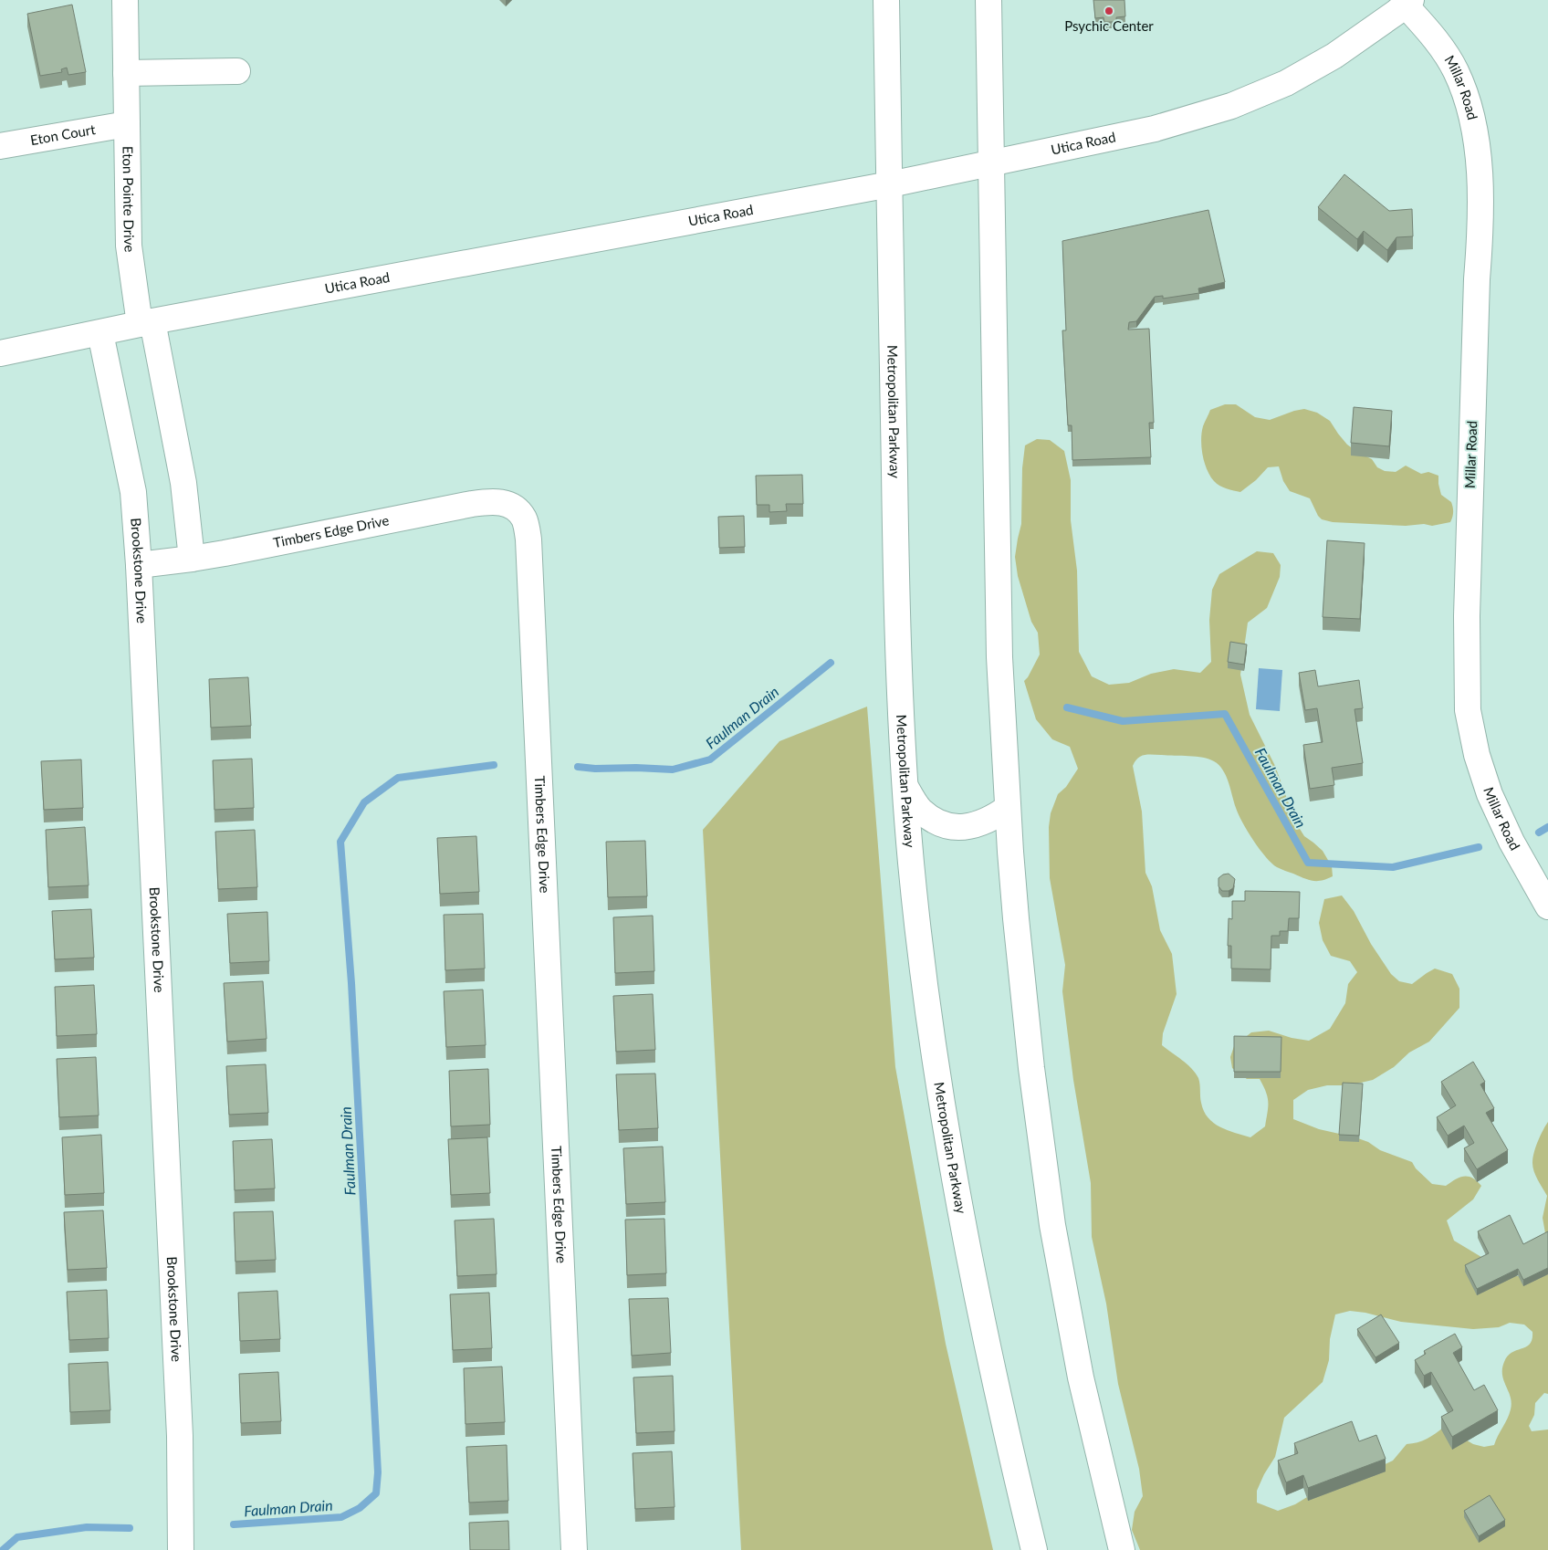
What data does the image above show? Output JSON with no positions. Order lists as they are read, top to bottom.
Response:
{
  "streets": {
    "street": [
      "Millar Road",
      "Eton Court",
      "Utica Road",
      "Eton Pointe Drive",
      "Metropolitan Parkway",
      "Timbers Edge Drive",
      "Brookstone Drive"
    ]
  },
  "crossings": [
    ["Millar Road", "Utica Road"],
    ["Eton Court", "Eton Pointe Drive"],
    ["Utica Road", "Eton Pointe Drive"],
    ["Utica Road", "Metropolitan Parkway"],
    ["Utica Road", "Brookstone Drive"],
    ["Timbers Edge Drive", "Brookstone Drive"]
  ],
  "water": ["Faulman Drain"],
  "places": ["Psychic Center"]
}
